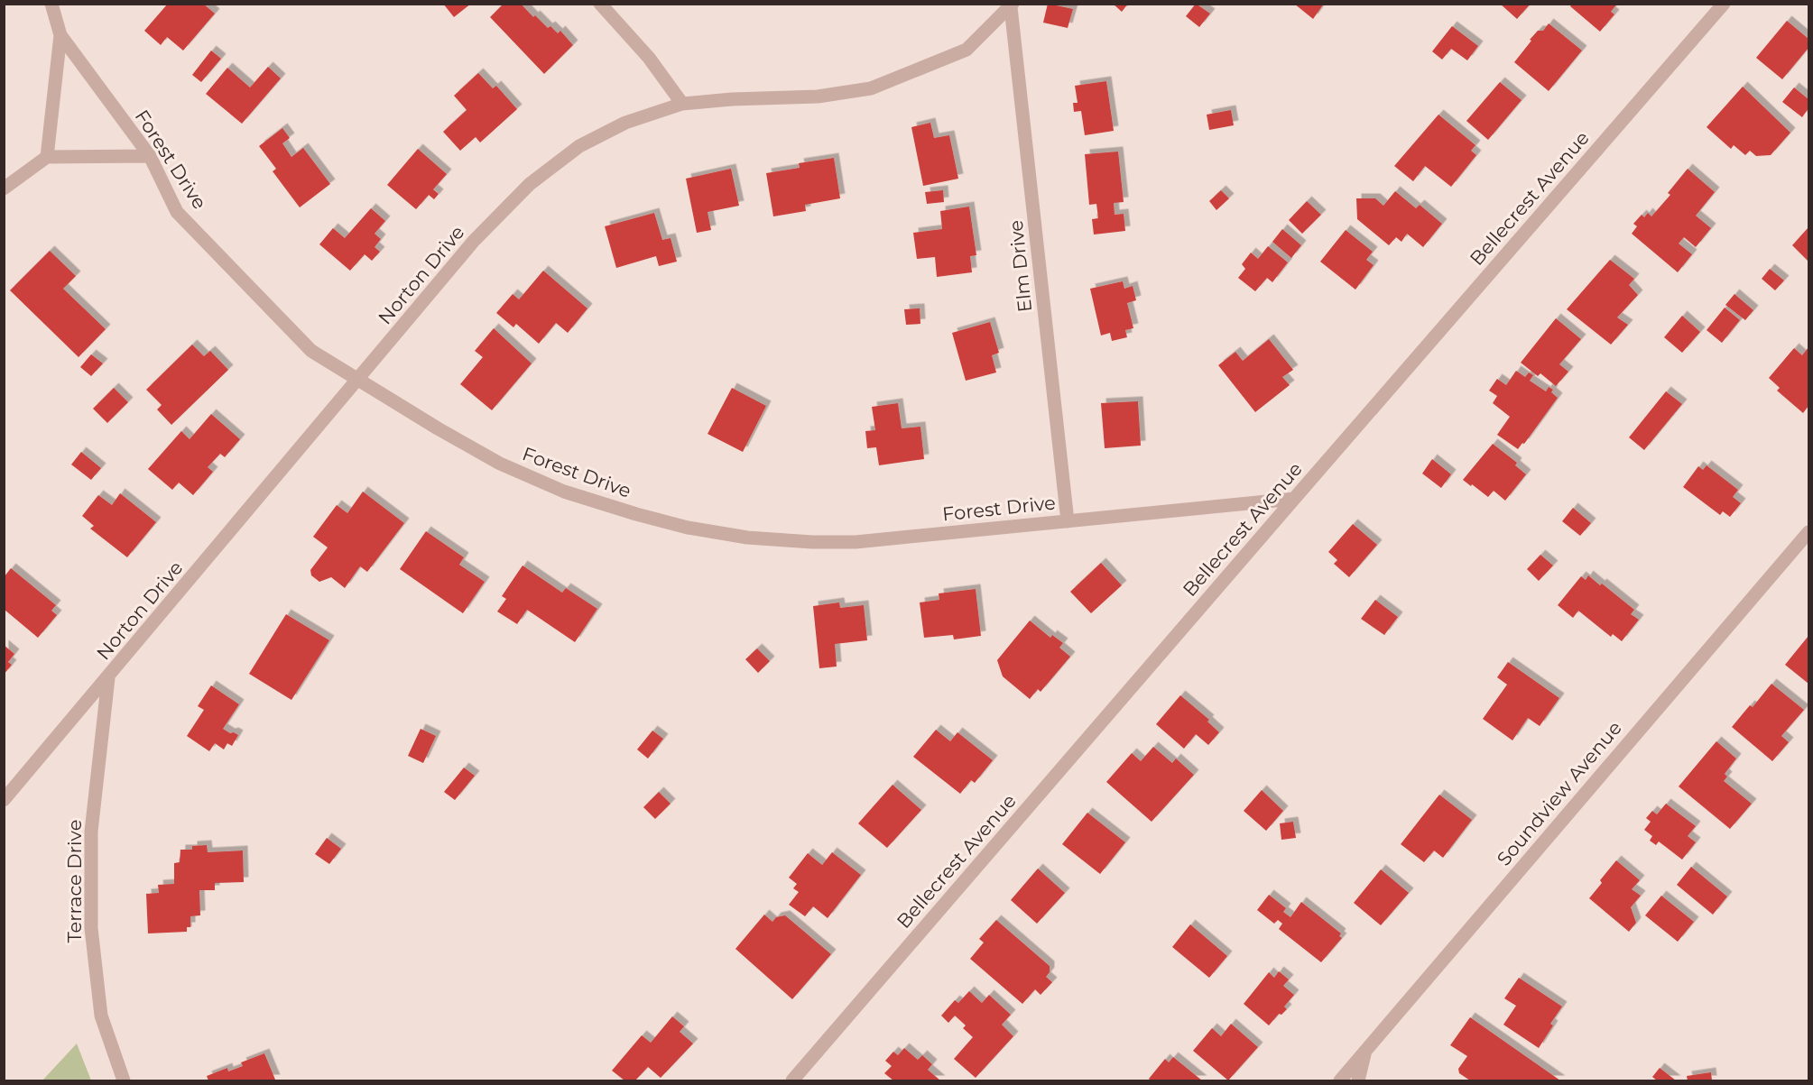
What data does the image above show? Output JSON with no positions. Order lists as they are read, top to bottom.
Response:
{
  "streets": {
    "street": [
      "Forest Drive",
      "Bellecrest Avenue",
      "Elm Drive",
      "Norton Drive",
      "Soundview Avenue",
      "Terrace Drive"
    ]
  },
  "crossings": [
    ["Forest Drive", "Bellecrest Avenue"],
    ["Forest Drive", "Elm Drive"],
    ["Forest Drive", "Norton Drive"],
    ["Elm Drive", "Norton Drive"],
    ["Norton Drive", "Terrace Drive"]
  ]
}
